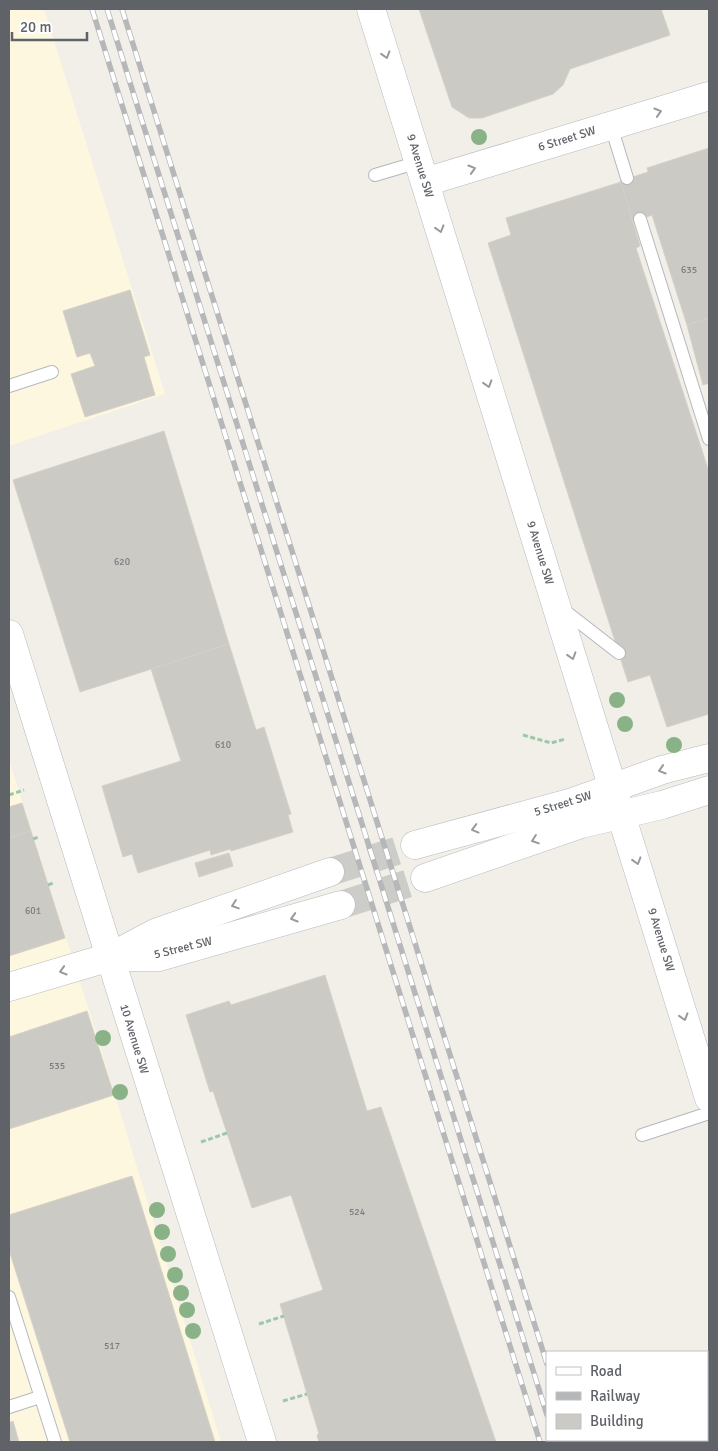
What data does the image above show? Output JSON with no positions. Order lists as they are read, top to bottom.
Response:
{
  "streets": {
    "main road": [
      "6 Street SW",
      "9 Avenue SW",
      "5 Street SW",
      "10 Avenue SW"
    ]
  },
  "crossings": [
    ["6 Street SW", "9 Avenue SW"],
    ["9 Avenue SW", "5 Street SW"],
    ["5 Street SW", "10 Avenue SW"]
  ],
  "one_way": ["6 Street SW", "9 Avenue SW", "5 Street SW"],
  "house_numbers": [
    "635",
    "620",
    "610",
    "601",
    "535",
    "524",
    "517"
  ],
  "legend": ["Road", "Railway", "Building"],
  "scale_bar": "20 m"
}
